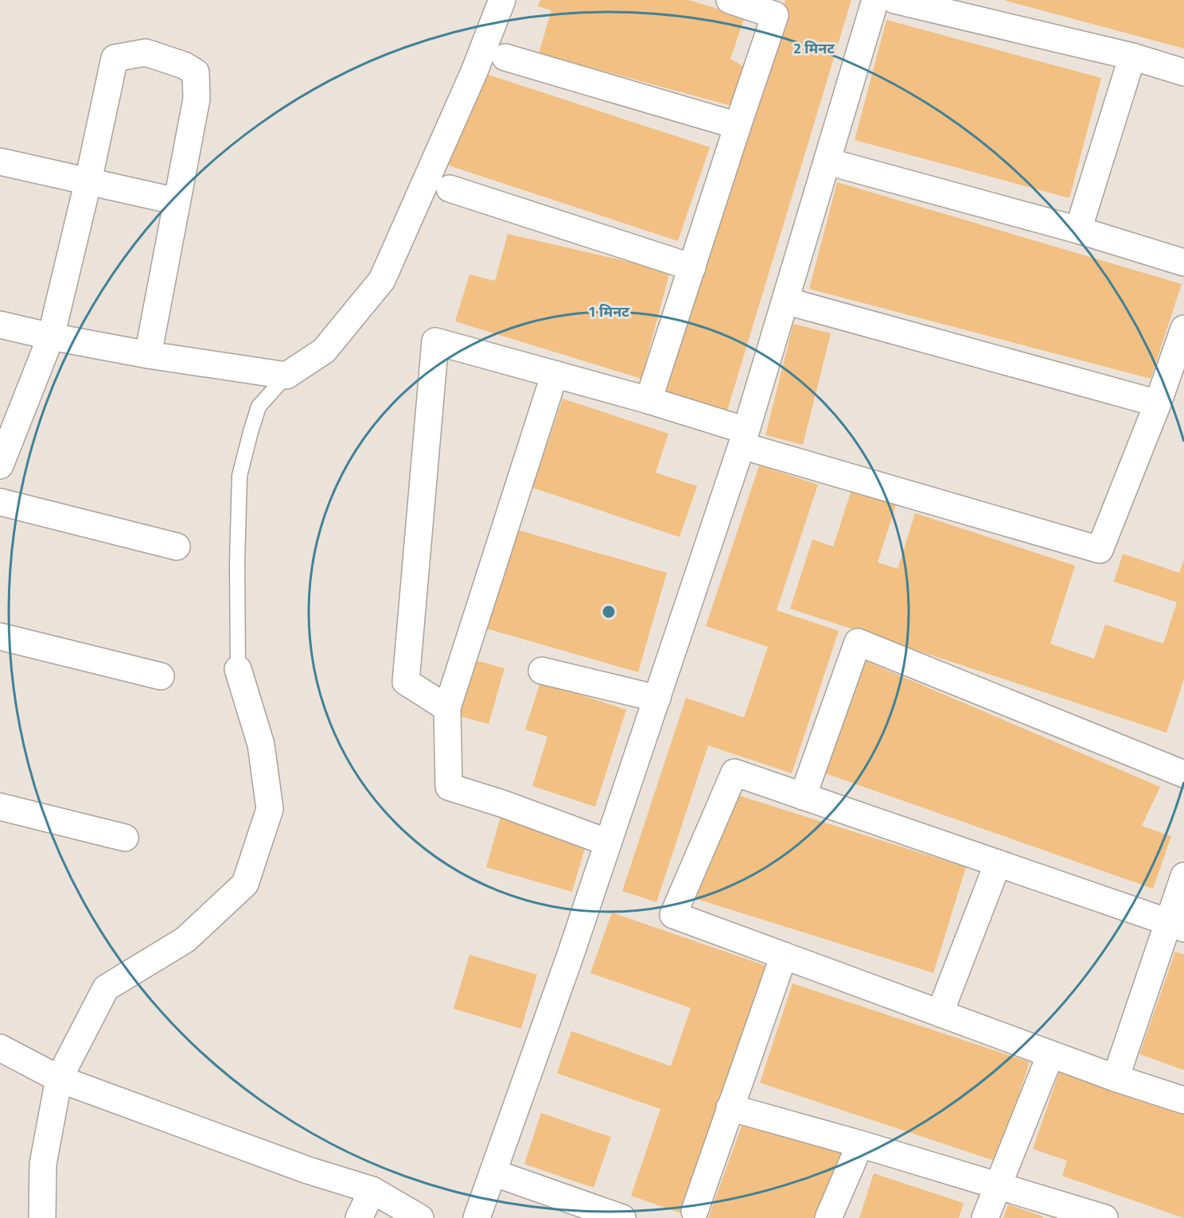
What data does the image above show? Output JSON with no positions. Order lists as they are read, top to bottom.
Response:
{
  "rings": ["2 मिनट", "1 मिनट"]
}
